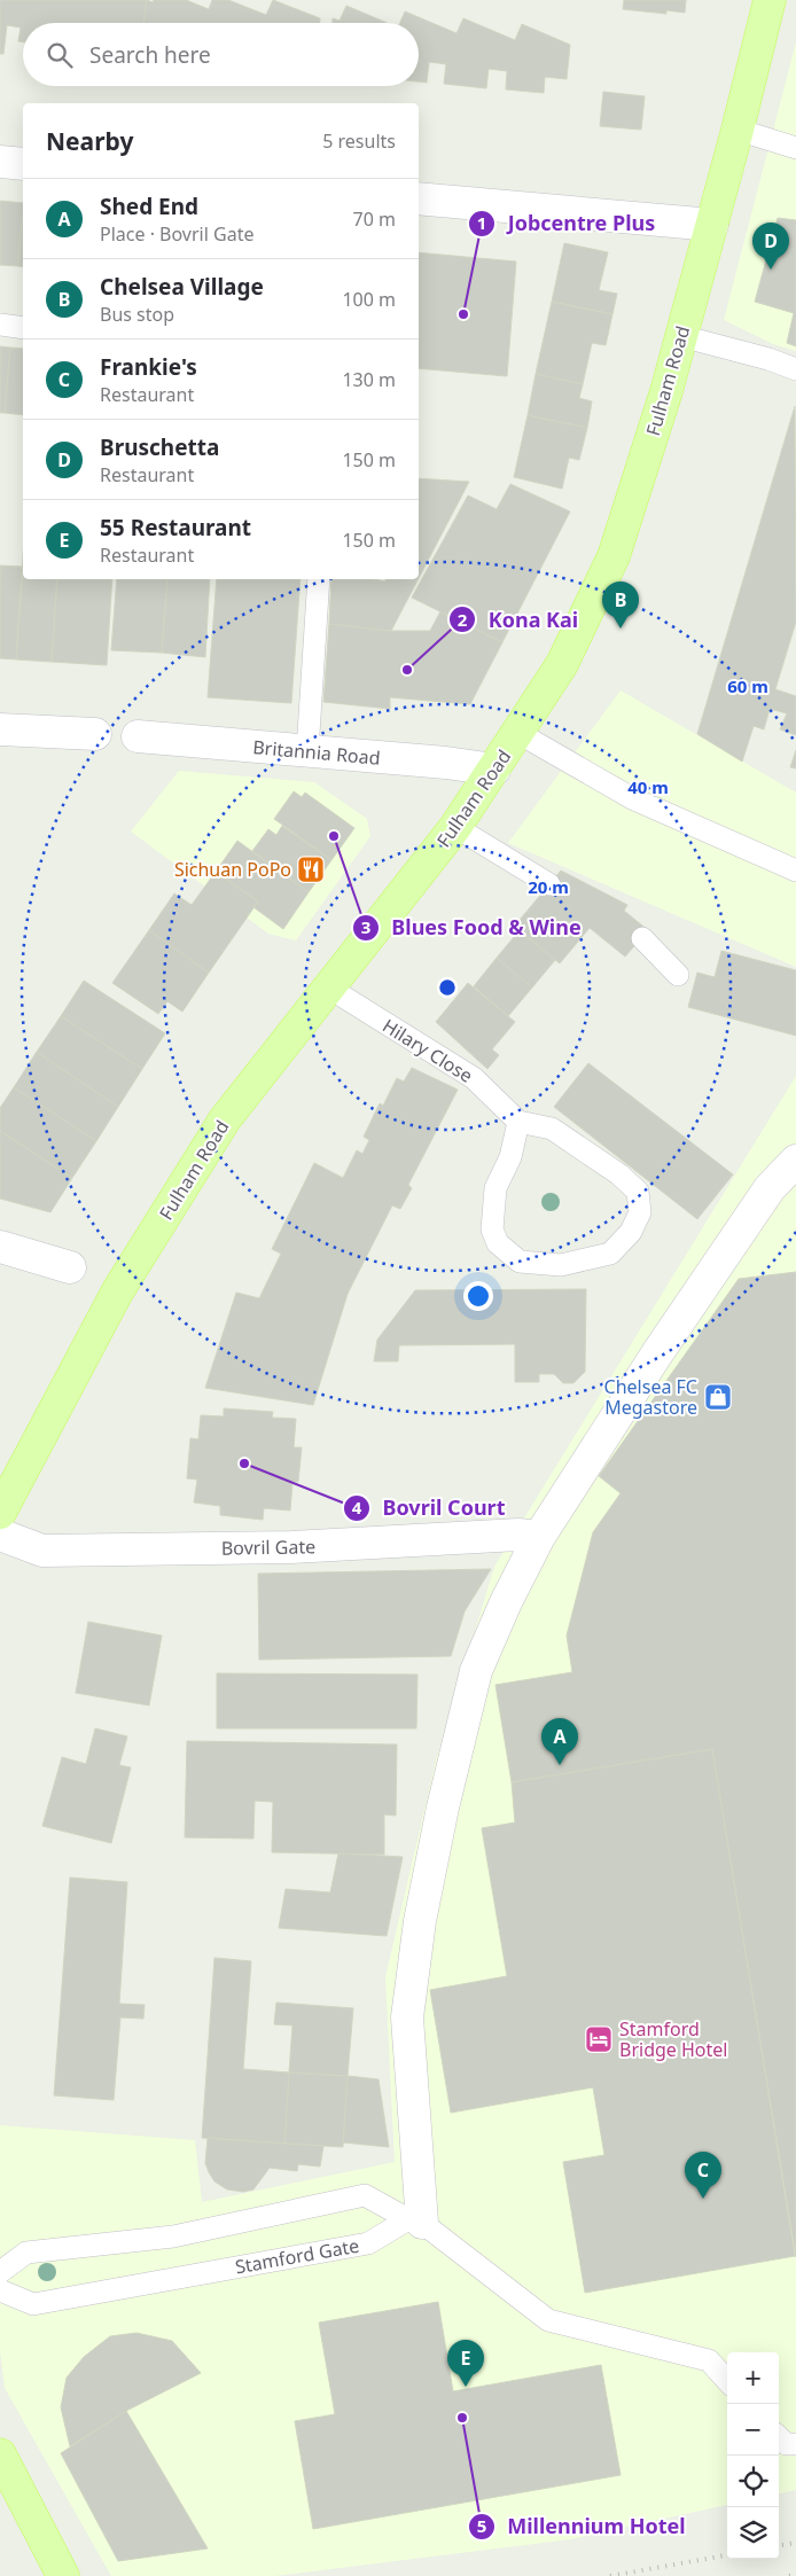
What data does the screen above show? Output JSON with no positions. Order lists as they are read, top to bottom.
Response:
{
  "streets": {
    "main road": ["Fulham Road"],
    "street": ["Britannia Road", "Bovril Gate"],
    "lane": ["Hilary Close", "Stamford Gate"]
  },
  "crossings": [
    ["Fulham Road", "Britannia Road"],
    ["Fulham Road", "Hilary Close"]
  ],
  "places": {
    "other": [
      "Jobcentre Plus",
      "Kona Kai",
      "Blues Food & Wine",
      "Bovril Court",
      "Millennium Hotel"
    ],
    "restaurant": ["Sichuan PoPo"],
    "shop": ["Chelsea FC Megastore"],
    "hotel": ["Stamford Bridge Hotel"]
  },
  "page": {
    "search": "Search here",
    "heading": ["Nearby", "5 results"],
    "list": [
      {
        "mark": "A",
        "name": "Shed End",
        "note": "Place · Bovril Gate",
        "value": "70 m"
      },
      {
        "mark": "B",
        "name": "Chelsea Village",
        "note": "Bus stop",
        "value": "100 m"
      },
      {
        "mark": "C",
        "name": "Frankie's",
        "note": "Restaurant",
        "value": "130 m"
      },
      {
        "mark": "D",
        "name": "Bruschetta",
        "note": "Restaurant",
        "value": "150 m"
      },
      {
        "mark": "E",
        "name": "55 Restaurant",
        "note": "Restaurant",
        "value": "150 m"
      }
    ],
    "pins": [
      "D",
      "B",
      "A",
      "C",
      "E"
    ],
    "map_buttons": ["+", "−"]
  },
  "rings": ["60 m", "40 m", "20 m"]
}
